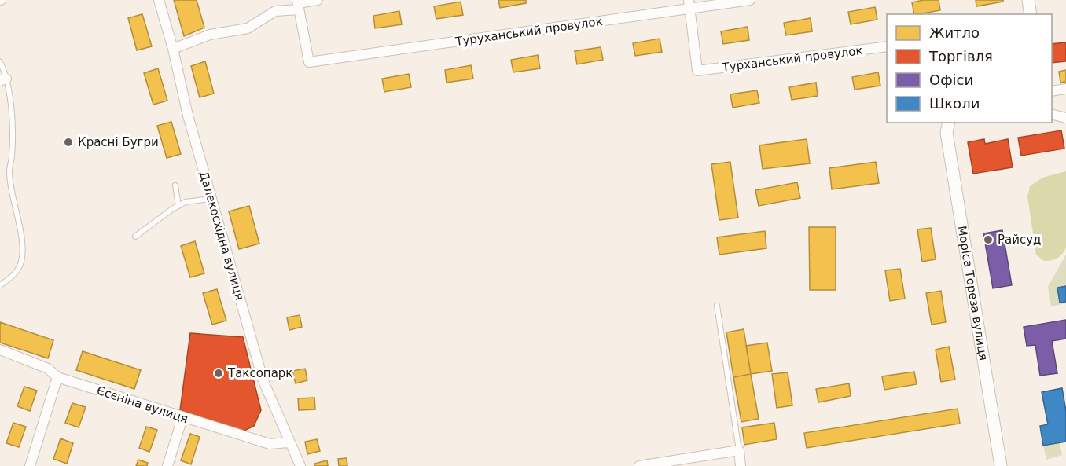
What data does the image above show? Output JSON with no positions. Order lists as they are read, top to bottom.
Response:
{
  "streets": {
    "street": [
      "Туруханський провулок",
      "Турханський провулок",
      "Далекосхідна вулиця",
      "Моріса Тореза вулиця",
      "Єсєніна вулиця"
    ]
  },
  "crossings": [
    ["Туруханський провулок", "Турханський провулок"],
    ["Далекосхідна вулиця", "Єсєніна вулиця"]
  ],
  "places": ["Красні Бугри", "Райсуд", "Таксопарк"],
  "legend": [
    "Житло",
    "Торгівля",
    "Офіси",
    "Школи"
  ]
}
